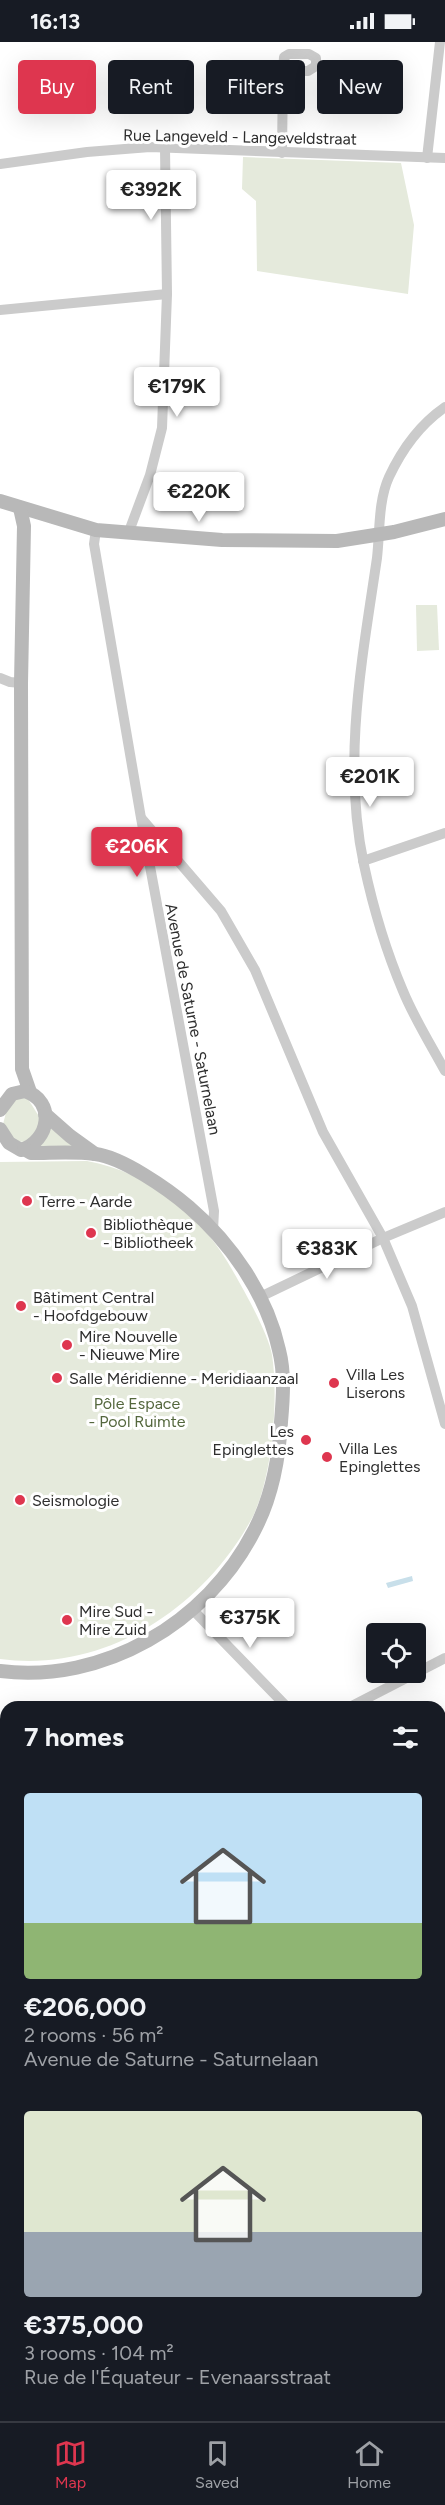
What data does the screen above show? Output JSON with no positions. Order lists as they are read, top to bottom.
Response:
{
  "streets": {
    "street": ["Rue Langeveld - Langeveldstraat", "Avenue de Saturne - Saturnelaan"]
  },
  "parks": ["Pôle Espace - Pool Ruimte"],
  "places": [
    "Terre - Aarde",
    "Bibliothèque - Bibliotheek",
    "Bâtiment Central - Hoofdgebouw",
    "Mire Nouvelle - Nieuwe Mire",
    "Salle Méridienne - Meridiaanzaal",
    "Villa Les Liserons",
    "Les Epinglettes",
    "Villa Les Epinglettes",
    "Seismologie",
    "Mire Sud - Mire Zuid"
  ],
  "page": {
    "status": "16:13",
    "chip": [
      "Buy",
      "Rent",
      "Filters",
      "New"
    ],
    "price": [
      "€392K",
      "€179K",
      "€220K",
      "€201K",
      "€206K",
      "€383K",
      "€375K"
    ],
    "heading": "7 homes",
    "list": [
      {
        "name": "€206,000",
        "note": "2 rooms · 56 m² · Avenue de Saturne - Saturnelaan"
      },
      {
        "name": "€375,000",
        "note": "3 rooms · 104 m² · Rue de l'Équateur - Evenaarsstraat"
      }
    ],
    "tabs": ["Map", "Saved", "Home"]
  }
}
